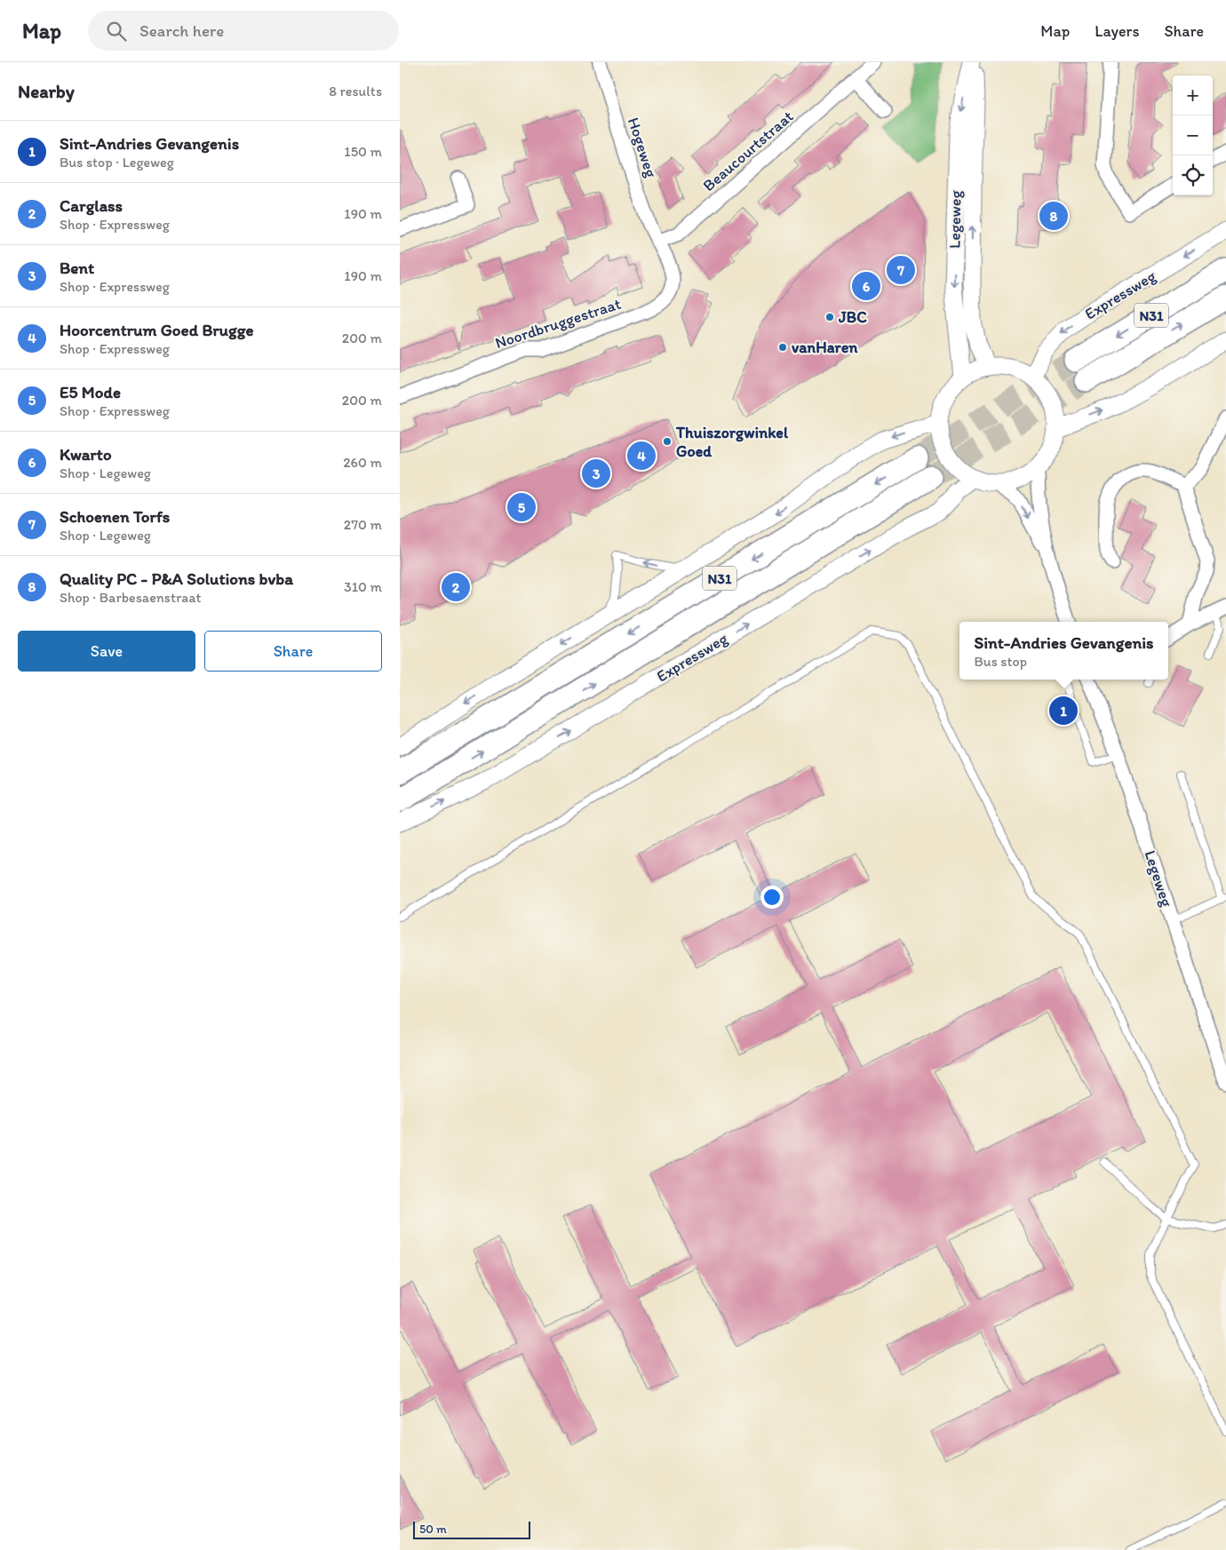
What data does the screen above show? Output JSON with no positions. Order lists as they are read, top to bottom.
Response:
{
  "streets": {
    "highway": ["Expressweg", "N31"],
    "street": [
      "Hogeweg",
      "Beaucourtstraat",
      "Legeweg",
      "Noordbruggestraat"
    ]
  },
  "crossings": [
    ["Hogeweg", "Beaucourtstraat"],
    ["Hogeweg", "Noordbruggestraat"],
    ["Beaucourtstraat", "Noordbruggestraat"],
    ["Legeweg", "Expressweg"],
    ["Legeweg", "N31"],
    ["Expressweg", "N31"]
  ],
  "places": ["JBC", "vanHaren", "Thuiszorgwinkel Goed"],
  "scale_bar": "50 m",
  "page": {
    "header": "Map",
    "search": "Search here",
    "nav": ["Map", "Layers", "Share"],
    "heading": ["Nearby", "8 results"],
    "map_buttons": ["+", "−"],
    "list": [
      {
        "mark": "1",
        "name": "Sint-Andries Gevangenis",
        "note": "Bus stop · Legeweg",
        "value": "150 m"
      },
      {
        "mark": "2",
        "name": "Carglass",
        "note": "Shop · Expressweg",
        "value": "190 m"
      },
      {
        "mark": "3",
        "name": "Bent",
        "note": "Shop · Expressweg",
        "value": "190 m"
      },
      {
        "mark": "4",
        "name": "Hoorcentrum Goed Brugge",
        "note": "Shop · Expressweg",
        "value": "200 m"
      },
      {
        "mark": "5",
        "name": "E5 Mode",
        "note": "Shop · Expressweg",
        "value": "200 m"
      },
      {
        "mark": "6",
        "name": "Kwarto",
        "note": "Shop · Legeweg",
        "value": "260 m"
      },
      {
        "mark": "7",
        "name": "Schoenen Torfs",
        "note": "Shop · Legeweg",
        "value": "270 m"
      },
      {
        "mark": "8",
        "name": "Quality PC - P&A Solutions bvba",
        "note": "Shop · Barbesaenstraat",
        "value": "310 m"
      }
    ],
    "pins": [
      "8",
      "7",
      "6",
      "4",
      "3",
      "5",
      "2",
      "1"
    ],
    "buttons": ["Save", "Share"],
    "popup": ["Sint-Andries Gevangenis", "Bus stop"],
    "scale": "50 m"
  }
}
